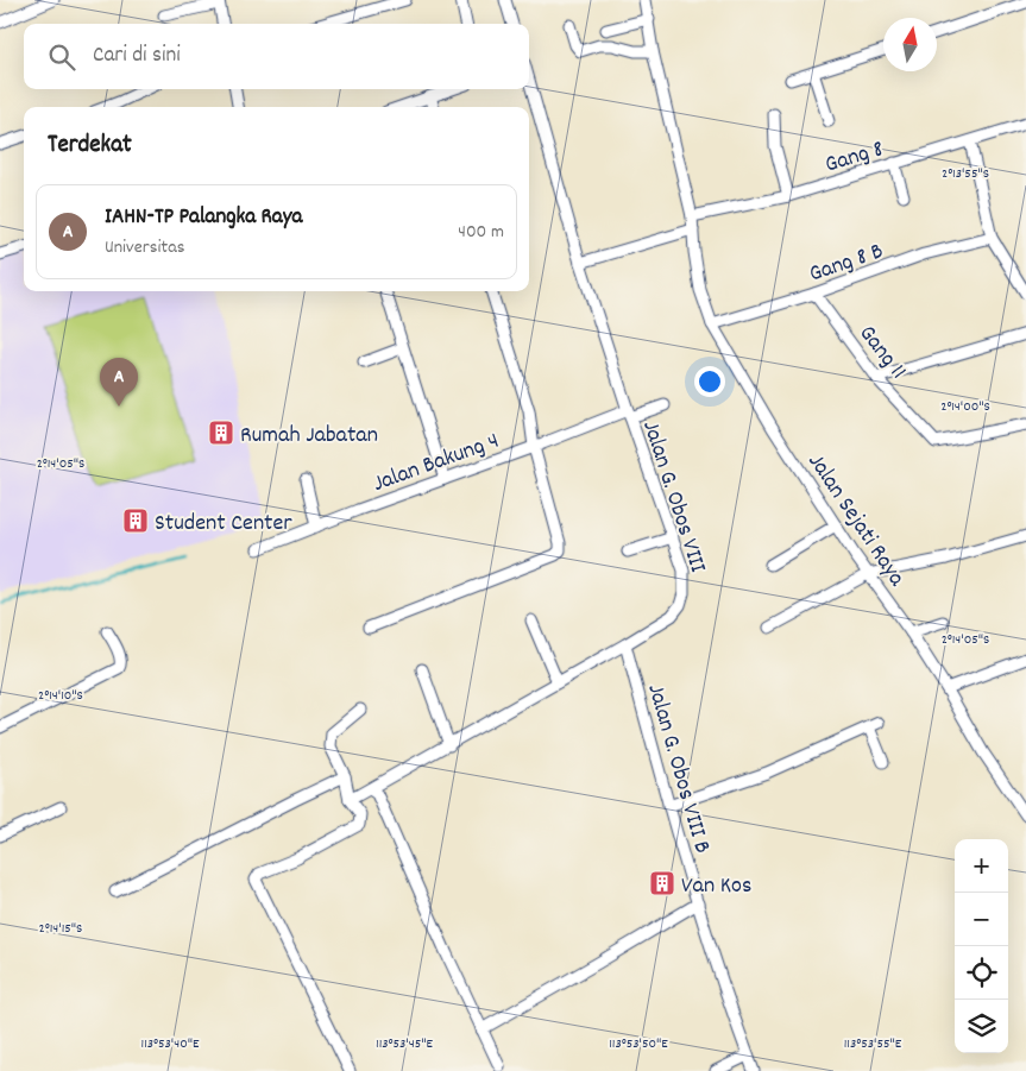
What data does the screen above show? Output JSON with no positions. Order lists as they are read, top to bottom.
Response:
{
  "streets": {
    "street": [
      "Gang 8",
      "Gang 8 B",
      "Gang 11",
      "Jalan Bakung 4",
      "Jalan G. Obos VIII",
      "Jalan Sejati Raya",
      "Jalan G. Obos VIII B"
    ]
  },
  "crossings": [
    ["Gang 8", "Jalan Sejati Raya"],
    ["Gang 8 B", "Gang 11"],
    ["Gang 8 B", "Jalan Sejati Raya"],
    ["Jalan Bakung 4", "Jalan G. Obos VIII"],
    ["Jalan G. Obos VIII", "Jalan G. Obos VIII B"]
  ],
  "places": {
    "building": ["Rumah Jabatan", "Student Center", "Van Kos"]
  },
  "north": "top",
  "page": {
    "search": "Cari di sini",
    "heading": "Terdekat",
    "list": [
      {
        "mark": "A",
        "name": "IAHN-TP Palangka Raya",
        "note": "Universitas",
        "value": "400 m"
      }
    ],
    "pins": "A",
    "map_buttons": ["+", "−"]
  },
  "coordinates": [
    "2°13'55\"S",
    "2°14'00\"S",
    "2°14'05\"S",
    "2°14'10\"S",
    "2°14'15\"S",
    "113°53'40\"E",
    "113°53'45\"E",
    "113°53'50\"E",
    "113°53'55\"E"
  ]
}
